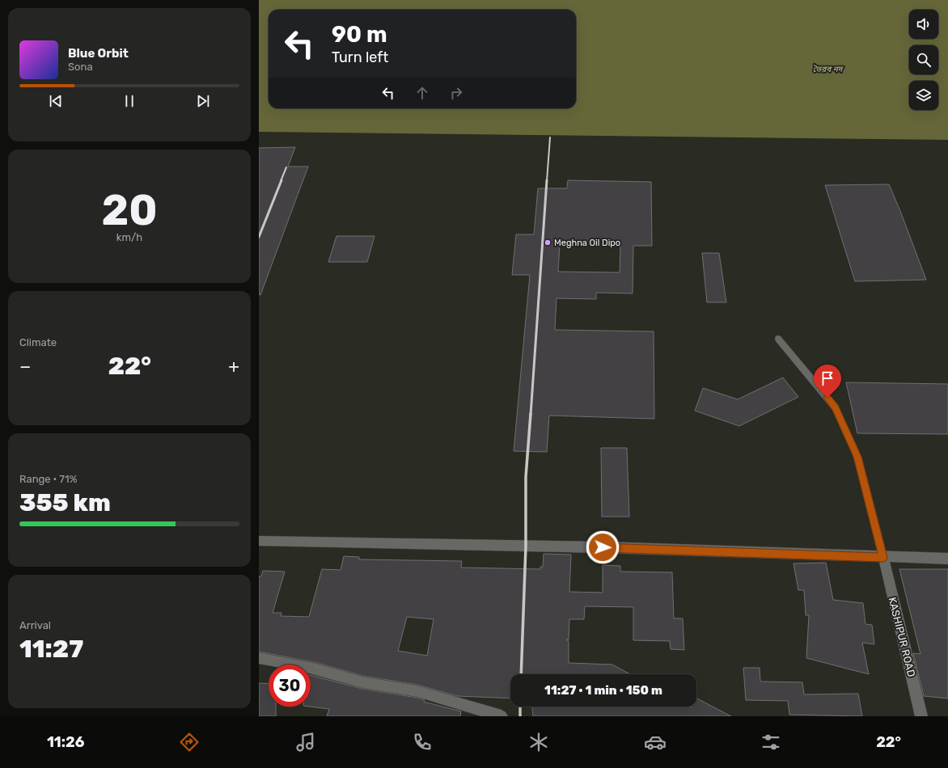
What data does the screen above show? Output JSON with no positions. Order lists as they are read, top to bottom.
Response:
{
  "streets": {
    "street": ["KASHIPUR ROAD"]
  },
  "water": ["ভৈরব নদ"],
  "places": ["Meghna Oil Dipo"],
  "page": {
    "turn": ["90 m", "Turn left"],
    "song": ["Blue Orbit", "Sona"],
    "tile": [
      ["20", "km/h"],
      "Climate",
      ["Range · 71%", "355 km"],
      ["Arrival", "11:27"]
    ],
    "heat": ["−", "22°", "+"],
    "limit": "30",
    "trip": "11:27 · 1 min · 150 m",
    "tabs": ["11:26", "22°"]
  }
}
